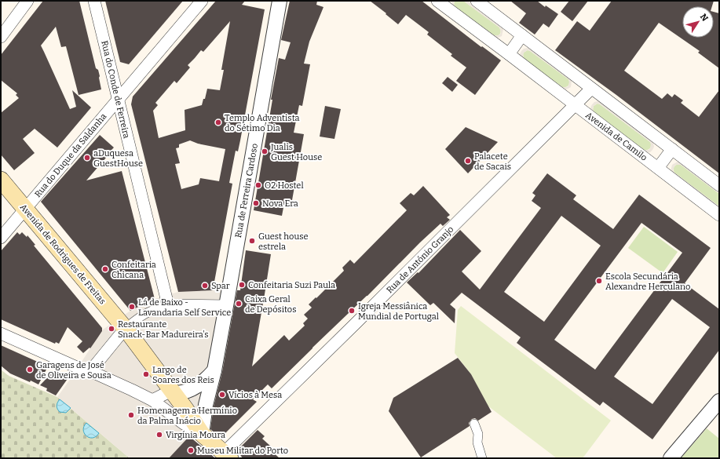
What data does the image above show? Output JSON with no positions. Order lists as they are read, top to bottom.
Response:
{
  "streets": {
    "main road": ["Avenida de Rodrigues de Freitas"],
    "street": [
      "Rua do Conde de Ferreira",
      "Avenida de Camilo",
      "Rua do Duque da Saldanha",
      "Rua de Ferreira Cardoso",
      "Rua de António Granjo"
    ]
  },
  "crossings": [
    ["Rua do Conde de Ferreira", "Rua do Duque da Saldanha"],
    ["Avenida de Camilo", "Rua de António Granjo"],
    ["Rua do Duque da Saldanha", "Avenida de Rodrigues de Freitas"]
  ],
  "places": [
    "Templo Adventista do Sétimo Dia",
    "Jualis Guest House",
    "aDuquesa GuestHouse",
    "Palacete de Sacais",
    "O2 Hostel",
    "Nova Era",
    "Guest house estrela",
    "Confeitaria Chicana",
    "Escola Secundária Alexandre Herculano",
    "Confeitaria Suzi Paula",
    "Spar",
    "Caixa Geral de Depósitos",
    "Lá de Baixo - Lavandaria Self Service",
    "Igreja Messiânica Mundial de Portugal",
    "Restaurante Snack-Bar Madureira's",
    "Garagens de José de Oliveira e Sousa",
    "Largo de Soares dos Reis",
    "Vícios à Mesa",
    "Homenagem a Hermínio da Palma Inácio",
    "Virgínia Moura",
    "Museu Militar do Porto"
  ],
  "north": "top right"
}
